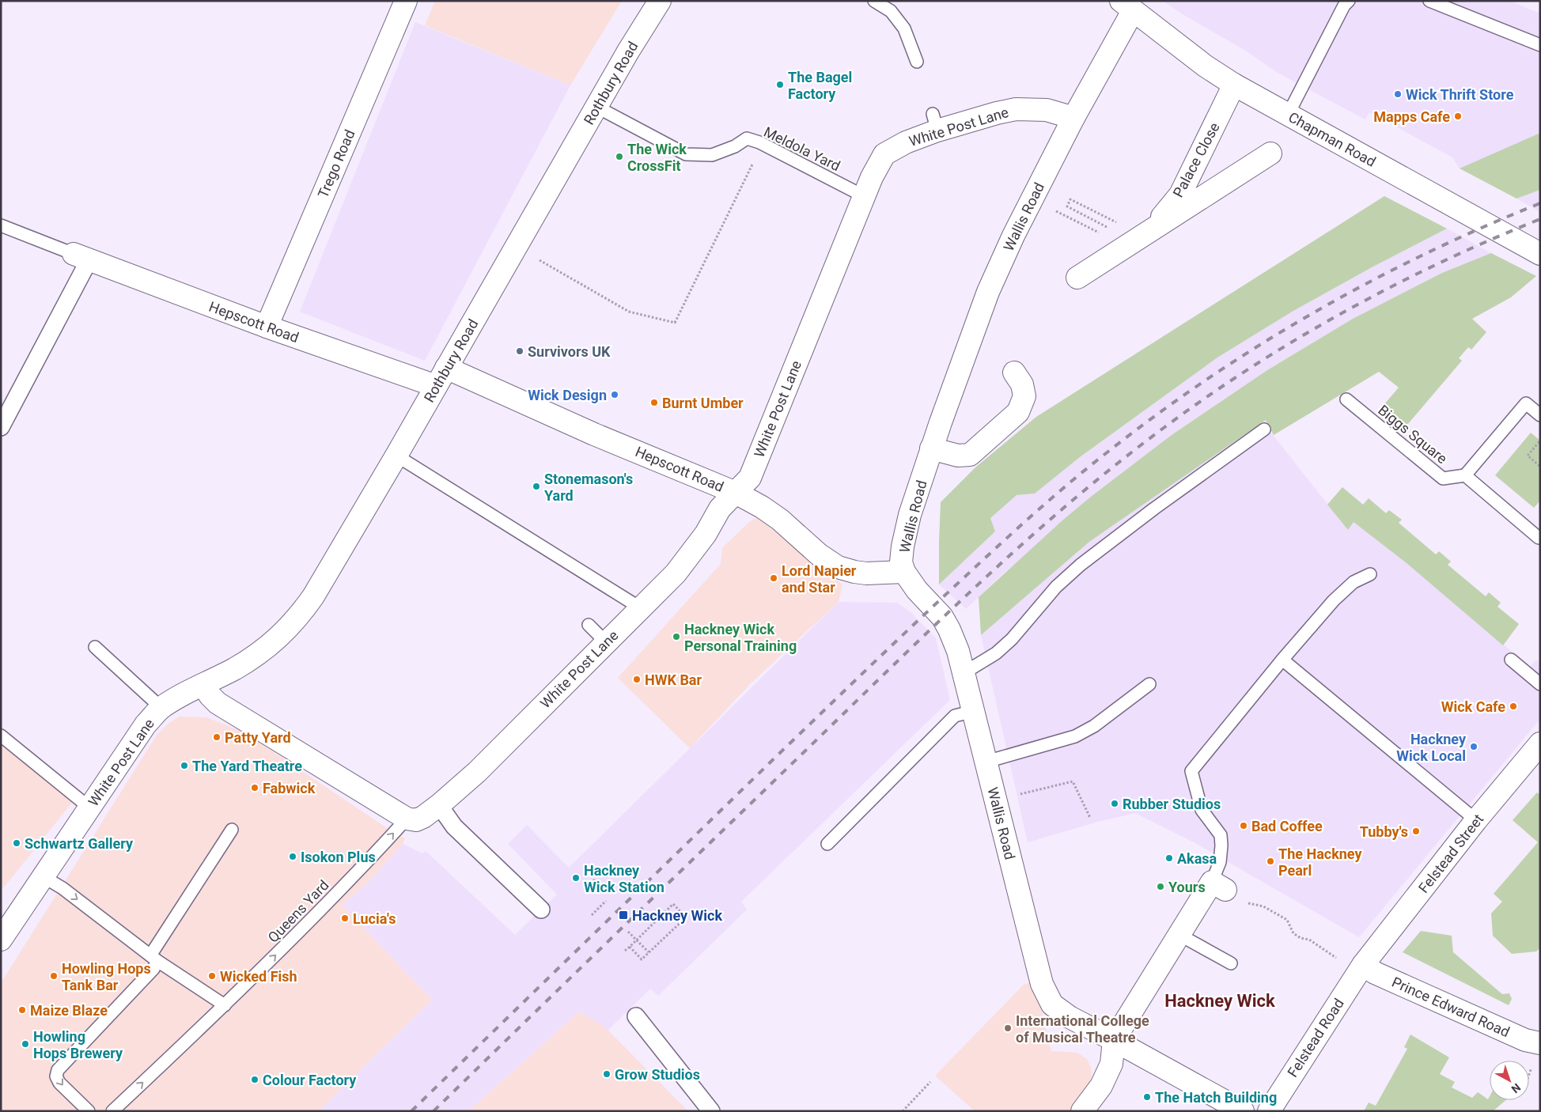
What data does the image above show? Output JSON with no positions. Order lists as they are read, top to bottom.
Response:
{
  "streets": {
    "street": [
      "Rothbury Road",
      "White Post Lane",
      "Chapman Road",
      "Palace Close",
      "Trego Road",
      "Wallis Road",
      "Hepscott Road",
      "Felstead Street",
      "Prince Edward Road",
      "Felstead Road"
    ],
    "lane": ["Meldola Yard", "Biggs Square", "Queens Yard"]
  },
  "crossings": [
    ["Rothbury Road", "White Post Lane"],
    ["Rothbury Road", "Meldola Yard"],
    ["Rothbury Road", "Hepscott Road"],
    ["White Post Lane", "Meldola Yard"],
    ["White Post Lane", "Wallis Road"],
    ["White Post Lane", "Hepscott Road"],
    ["White Post Lane", "Queens Yard"],
    ["Chapman Road", "Palace Close"],
    ["Chapman Road", "Wallis Road"],
    ["Trego Road", "Hepscott Road"],
    ["Wallis Road", "Hepscott Road"],
    ["Felstead Street", "Prince Edward Road"],
    ["Felstead Street", "Felstead Road"],
    ["Prince Edward Road", "Felstead Road"]
  ],
  "one_way": ["Queens Yard"],
  "districts": ["Hackney Wick"],
  "places": {
    "other": [
      "The Bagel Factory",
      "Wick Thrift Store",
      "Mapps Cafe",
      "The Wick CrossFit",
      "Survivors UK",
      "Wick Design",
      "Burnt Umber",
      "Stonemason's Yard",
      "Lord Napier and Star",
      "Hackney Wick Personal Training",
      "HWK Bar",
      "Wick Cafe",
      "Patty Yard",
      "Hackney Wick Local",
      "The Yard Theatre",
      "Fabwick",
      "Rubber Studios",
      "Bad Coffee",
      "Tubby's",
      "Schwartz Gallery",
      "Isokon Plus",
      "Akasa",
      "The Hackney Pearl",
      "Hackney Wick Station",
      "Yours",
      "Lucia's",
      "Howling Hops Tank Bar",
      "Wicked Fish",
      "Maize Blaze",
      "International College of Musical Theatre",
      "Howling Hops Brewery",
      "Grow Studios",
      "Colour Factory",
      "The Hatch Building"
    ],
    "transit": ["Hackney Wick"]
  },
  "north": "bottom right"
}
